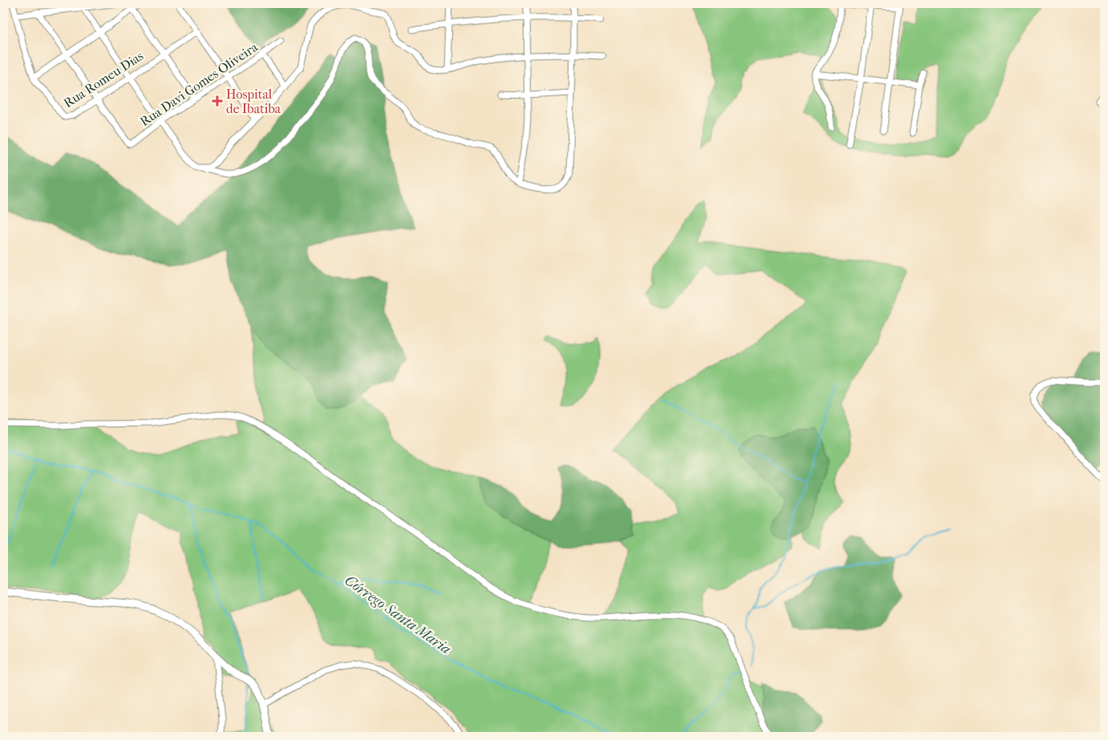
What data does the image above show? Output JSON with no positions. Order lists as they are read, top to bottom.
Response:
{
  "streets": {
    "street": ["Rua Romeu Dias", "Rua Davi Gomes Oliveira"]
  },
  "crossings": [
    ["Rua Romeu Dias", "Rua Davi Gomes Oliveira"]
  ],
  "water": ["Córrego Santa Maria"],
  "places": {
    "health": ["Hospital de Ibatiba"]
  }
}
